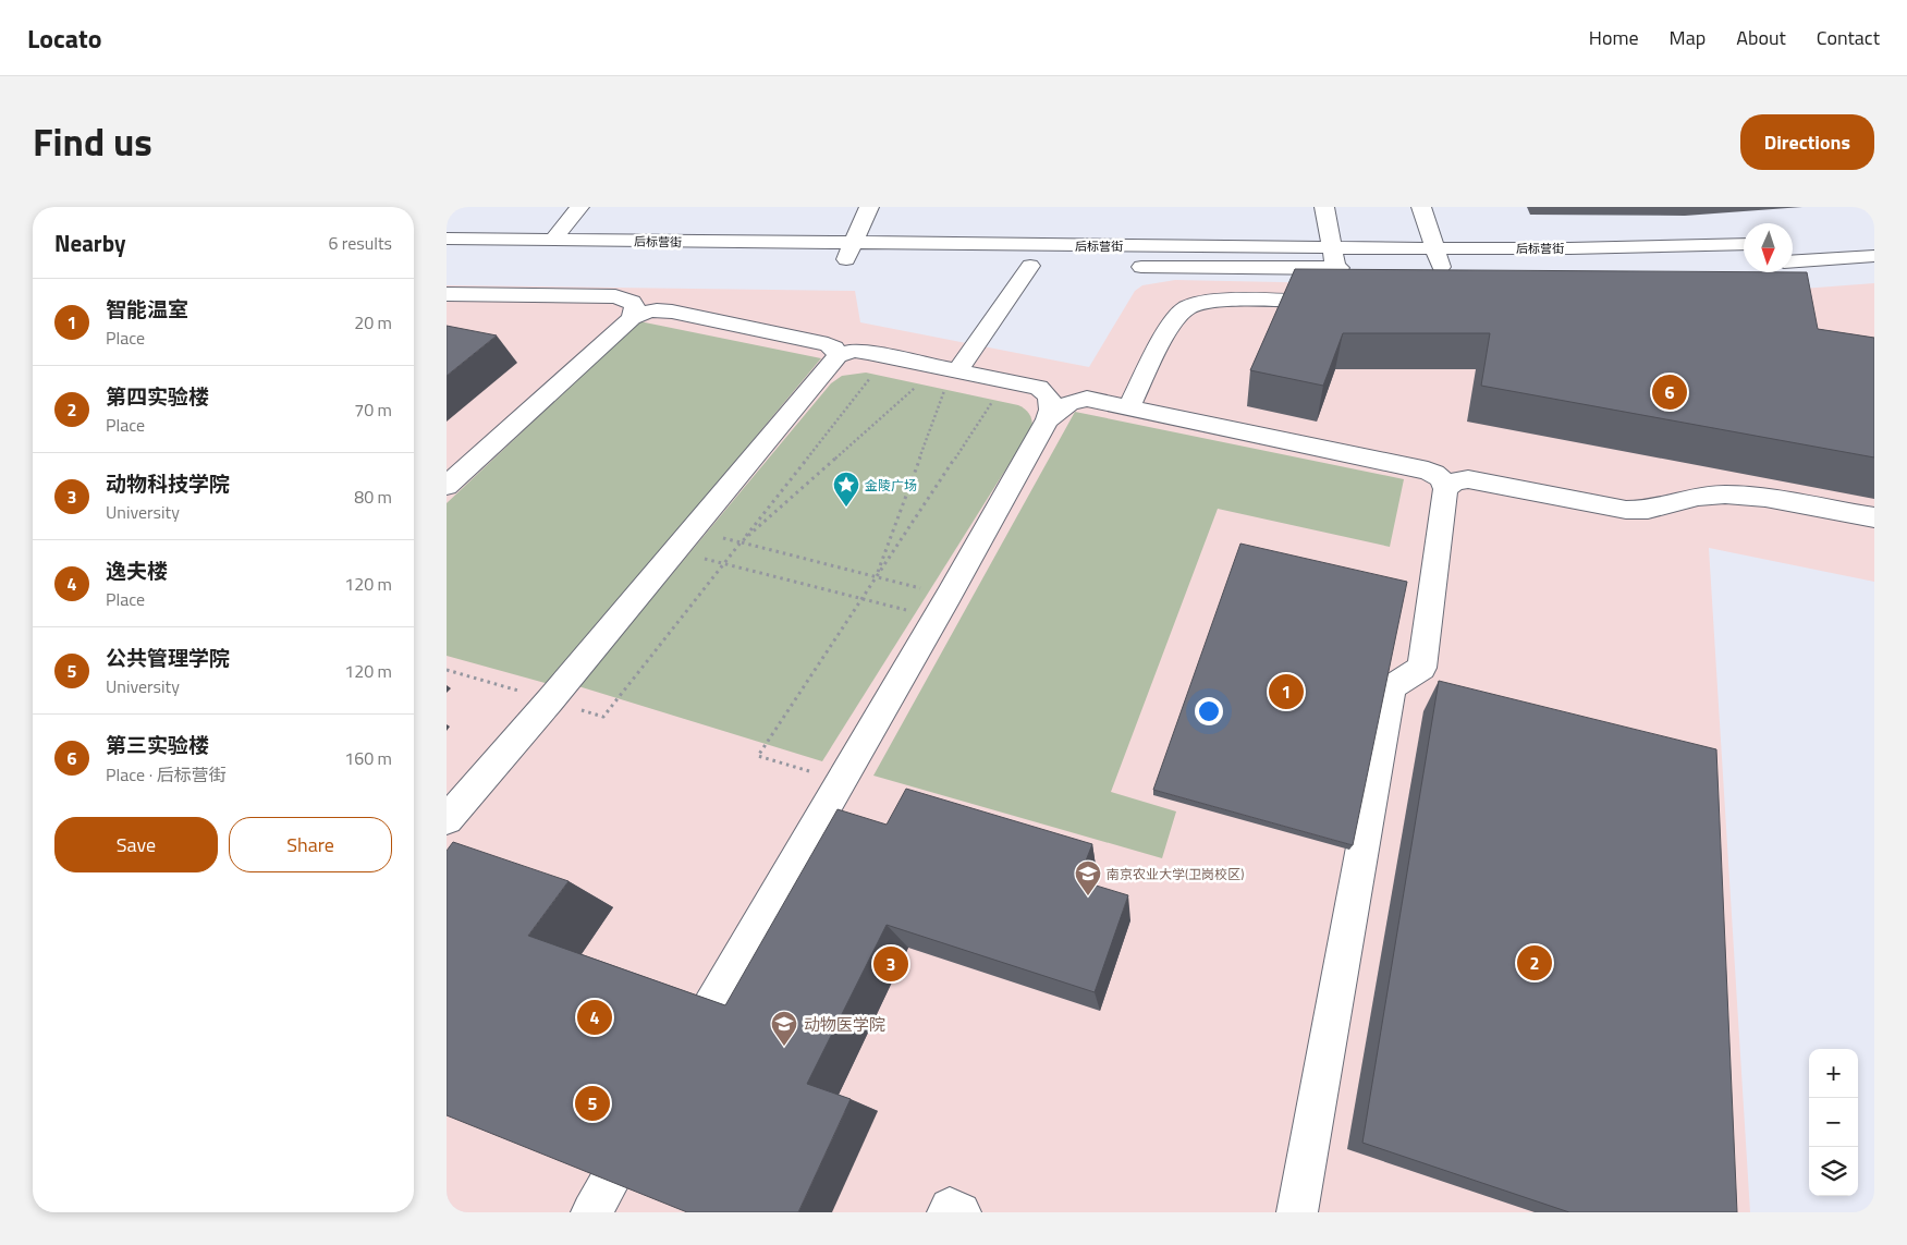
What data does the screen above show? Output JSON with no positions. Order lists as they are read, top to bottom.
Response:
{
  "streets": {
    "street": ["后标营街"]
  },
  "places": {
    "place": ["金陵广场"],
    "school or university": ["南京农业大学(卫岗校区)", "动物医学院"]
  },
  "north": "bottom",
  "page": {
    "header": "Locato",
    "nav": [
      "Home",
      "Map",
      "About",
      "Contact"
    ],
    "title": "Find us",
    "buttons": [
      "Directions",
      ["Save", "Share"]
    ],
    "heading": ["Nearby", "6 results"],
    "list": [
      {
        "mark": "1",
        "name": "智能温室",
        "note": "Place",
        "value": "20 m"
      },
      {
        "mark": "2",
        "name": "第四实验楼",
        "note": "Place",
        "value": "70 m"
      },
      {
        "mark": "3",
        "name": "动物科技学院",
        "note": "University",
        "value": "80 m"
      },
      {
        "mark": "4",
        "name": "逸夫楼",
        "note": "Place",
        "value": "120 m"
      },
      {
        "mark": "5",
        "name": "公共管理学院",
        "note": "University",
        "value": "120 m"
      },
      {
        "mark": "6",
        "name": "第三实验楼",
        "note": "Place · 后标营街",
        "value": "160 m"
      }
    ],
    "pins": [
      "6",
      "1",
      "2",
      "3",
      "4",
      "5"
    ],
    "map_buttons": ["+", "−"]
  }
}
